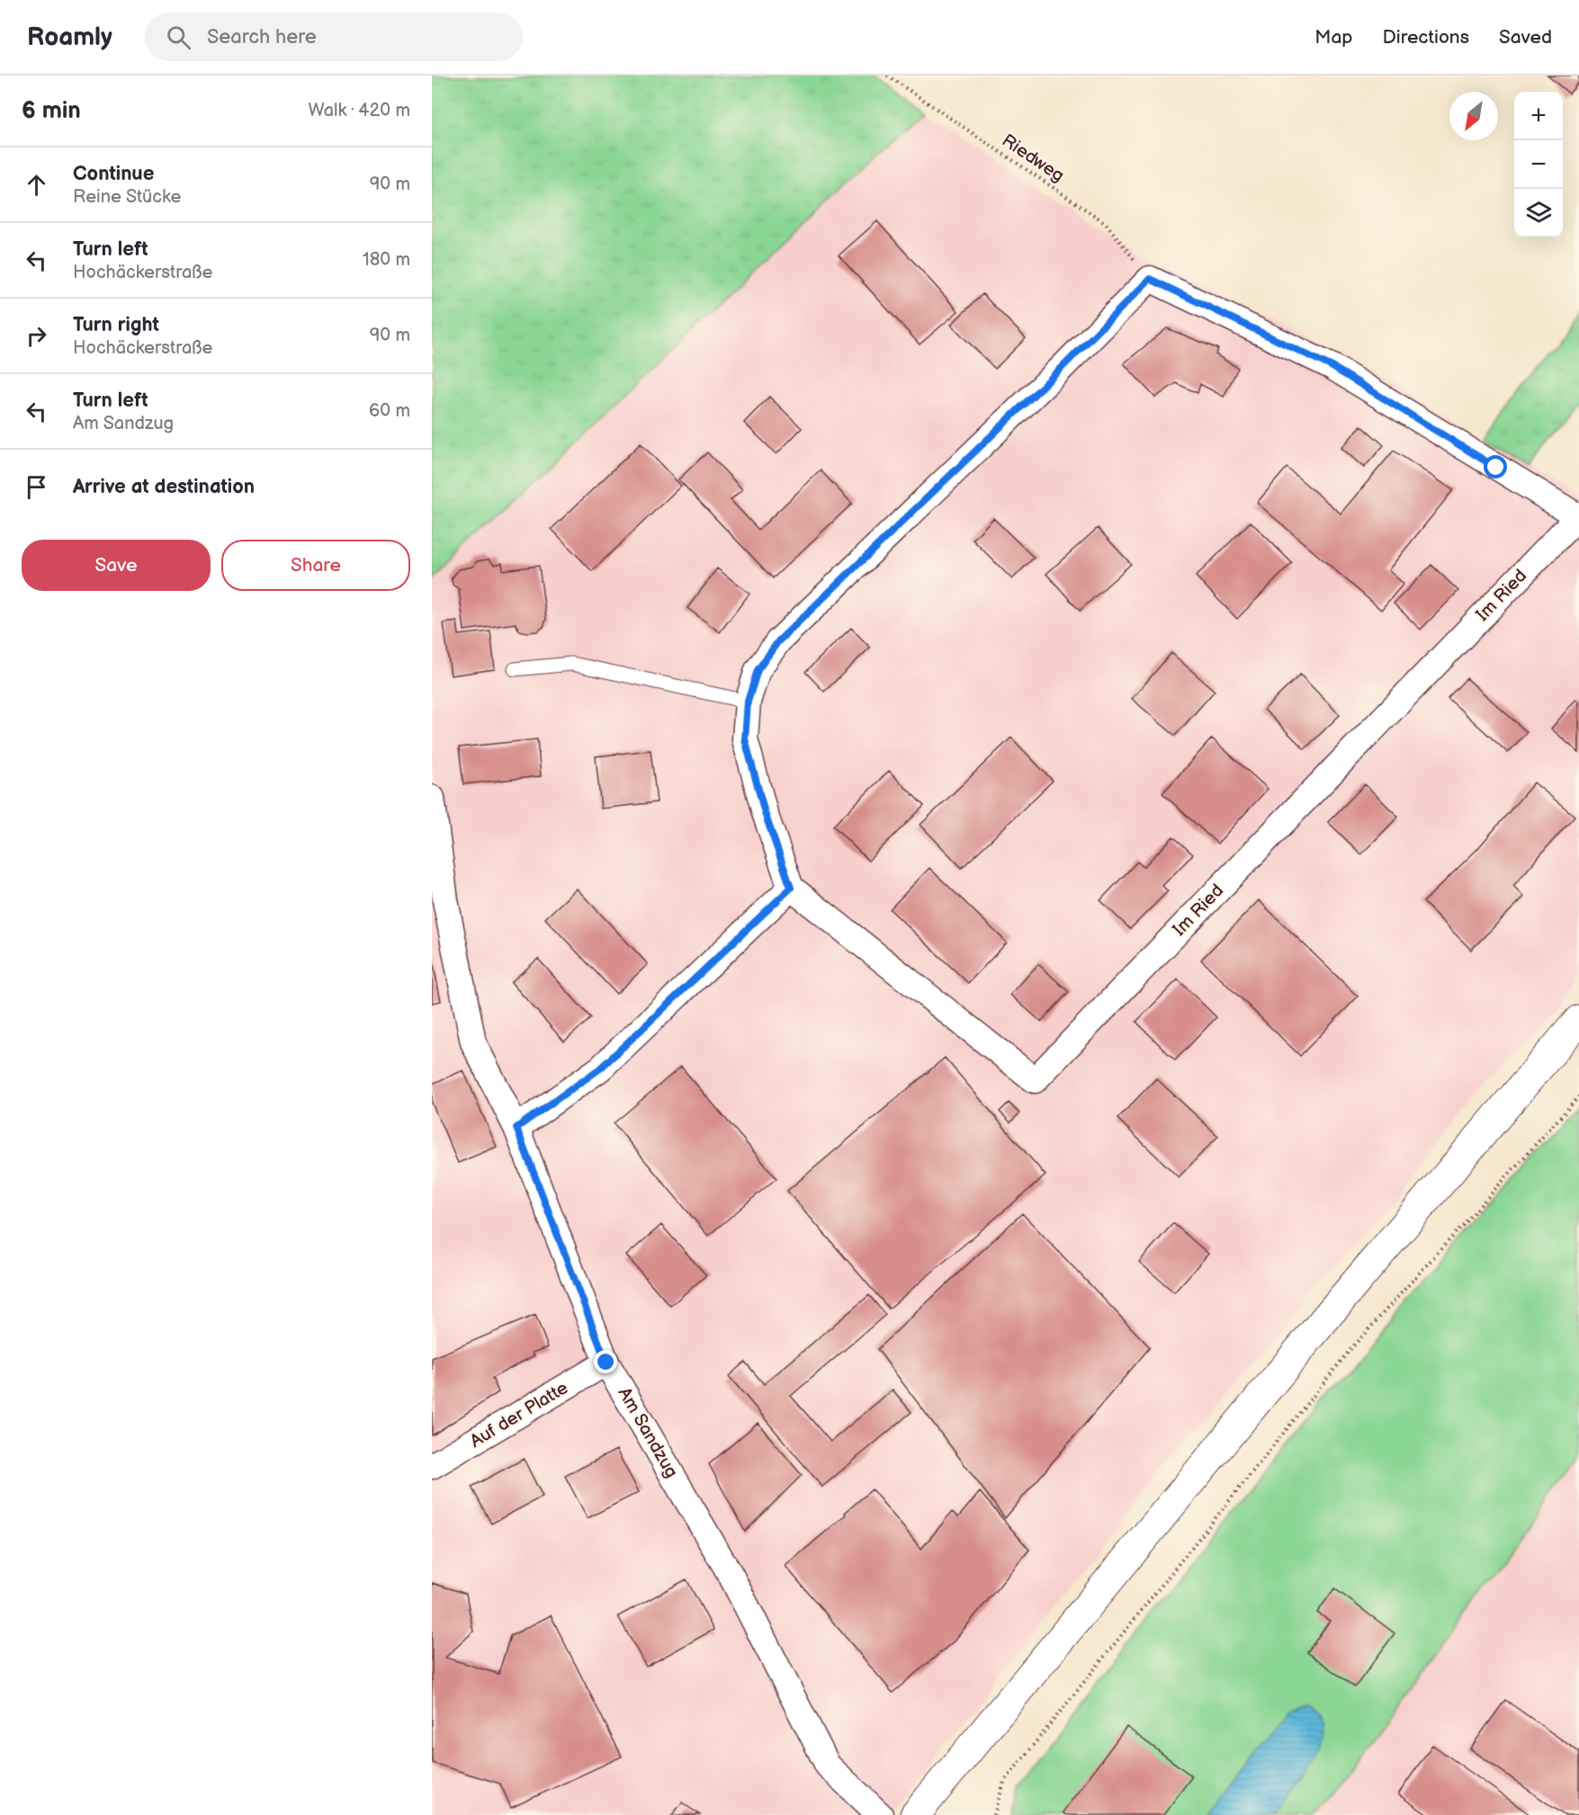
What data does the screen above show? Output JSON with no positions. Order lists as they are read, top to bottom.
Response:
{
  "streets": {
    "street": ["Im Ried", "Auf der Platte", "Am Sandzug"],
    "path": ["Riedweg"]
  },
  "crossings": [
    ["Auf der Platte", "Am Sandzug"]
  ],
  "north": "bottom left",
  "page": {
    "header": "Roamly",
    "search": "Search here",
    "nav": ["Map", "Directions", "Saved"],
    "heading": ["6 min", "Walk · 420 m"],
    "map_buttons": ["+", "−"],
    "list": [
      ["Continue", "Reine Stücke", "90 m"],
      ["Turn left", "Hochäckerstraße", "180 m"],
      ["Turn right", "Hochäckerstraße", "90 m"],
      ["Turn left", "Am Sandzug", "60 m"],
      "Arrive at destination"
    ],
    "buttons": ["Save", "Share"]
  }
}
